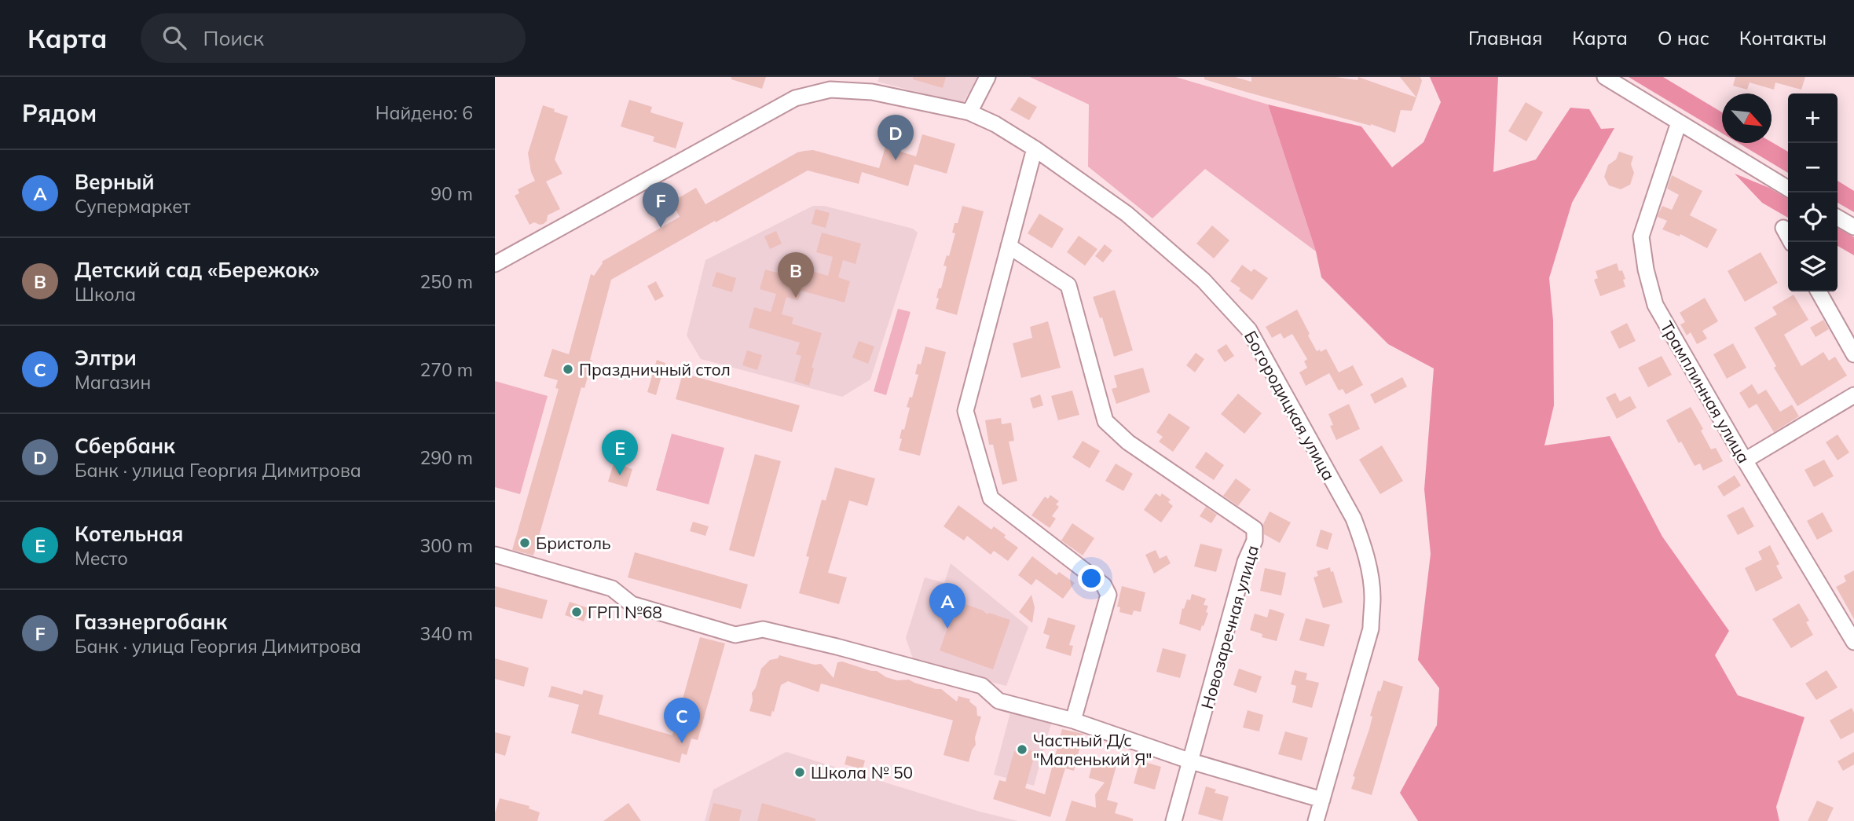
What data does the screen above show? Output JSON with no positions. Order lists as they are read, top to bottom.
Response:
{
  "streets": {
    "street": ["Трамплинная улица", "Богородицкая улица", "Новозаречная улица"]
  },
  "places": [
    "Праздничный стол",
    "Бристоль",
    "ГРП №68",
    "Частный Д/с \"Маленький Я\"",
    "Школа № 50"
  ],
  "north": "bottom right",
  "page": {
    "header": "Карта",
    "search": "Поиск",
    "nav": [
      "Главная",
      "Карта",
      "О нас",
      "Контакты"
    ],
    "heading": ["Рядом", "Найдено: 6"],
    "map_buttons": ["+", "−"],
    "pins": [
      "D",
      "F",
      "B",
      "E",
      "A",
      "C"
    ],
    "list": [
      {
        "mark": "A",
        "name": "Верный",
        "note": "Супермаркет",
        "value": "90 m"
      },
      {
        "mark": "B",
        "name": "Детский сад «Бережок»",
        "note": "Школа",
        "value": "250 m"
      },
      {
        "mark": "C",
        "name": "Элтри",
        "note": "Магазин",
        "value": "270 m"
      },
      {
        "mark": "D",
        "name": "Сбербанк",
        "note": "Банк · улица Георгия Димитрова",
        "value": "290 m"
      },
      {
        "mark": "E",
        "name": "Котельная",
        "note": "Место",
        "value": "300 m"
      },
      {
        "mark": "F",
        "name": "Газэнергобанк",
        "note": "Банк · улица Георгия Димитрова",
        "value": "340 m"
      }
    ]
  }
}
